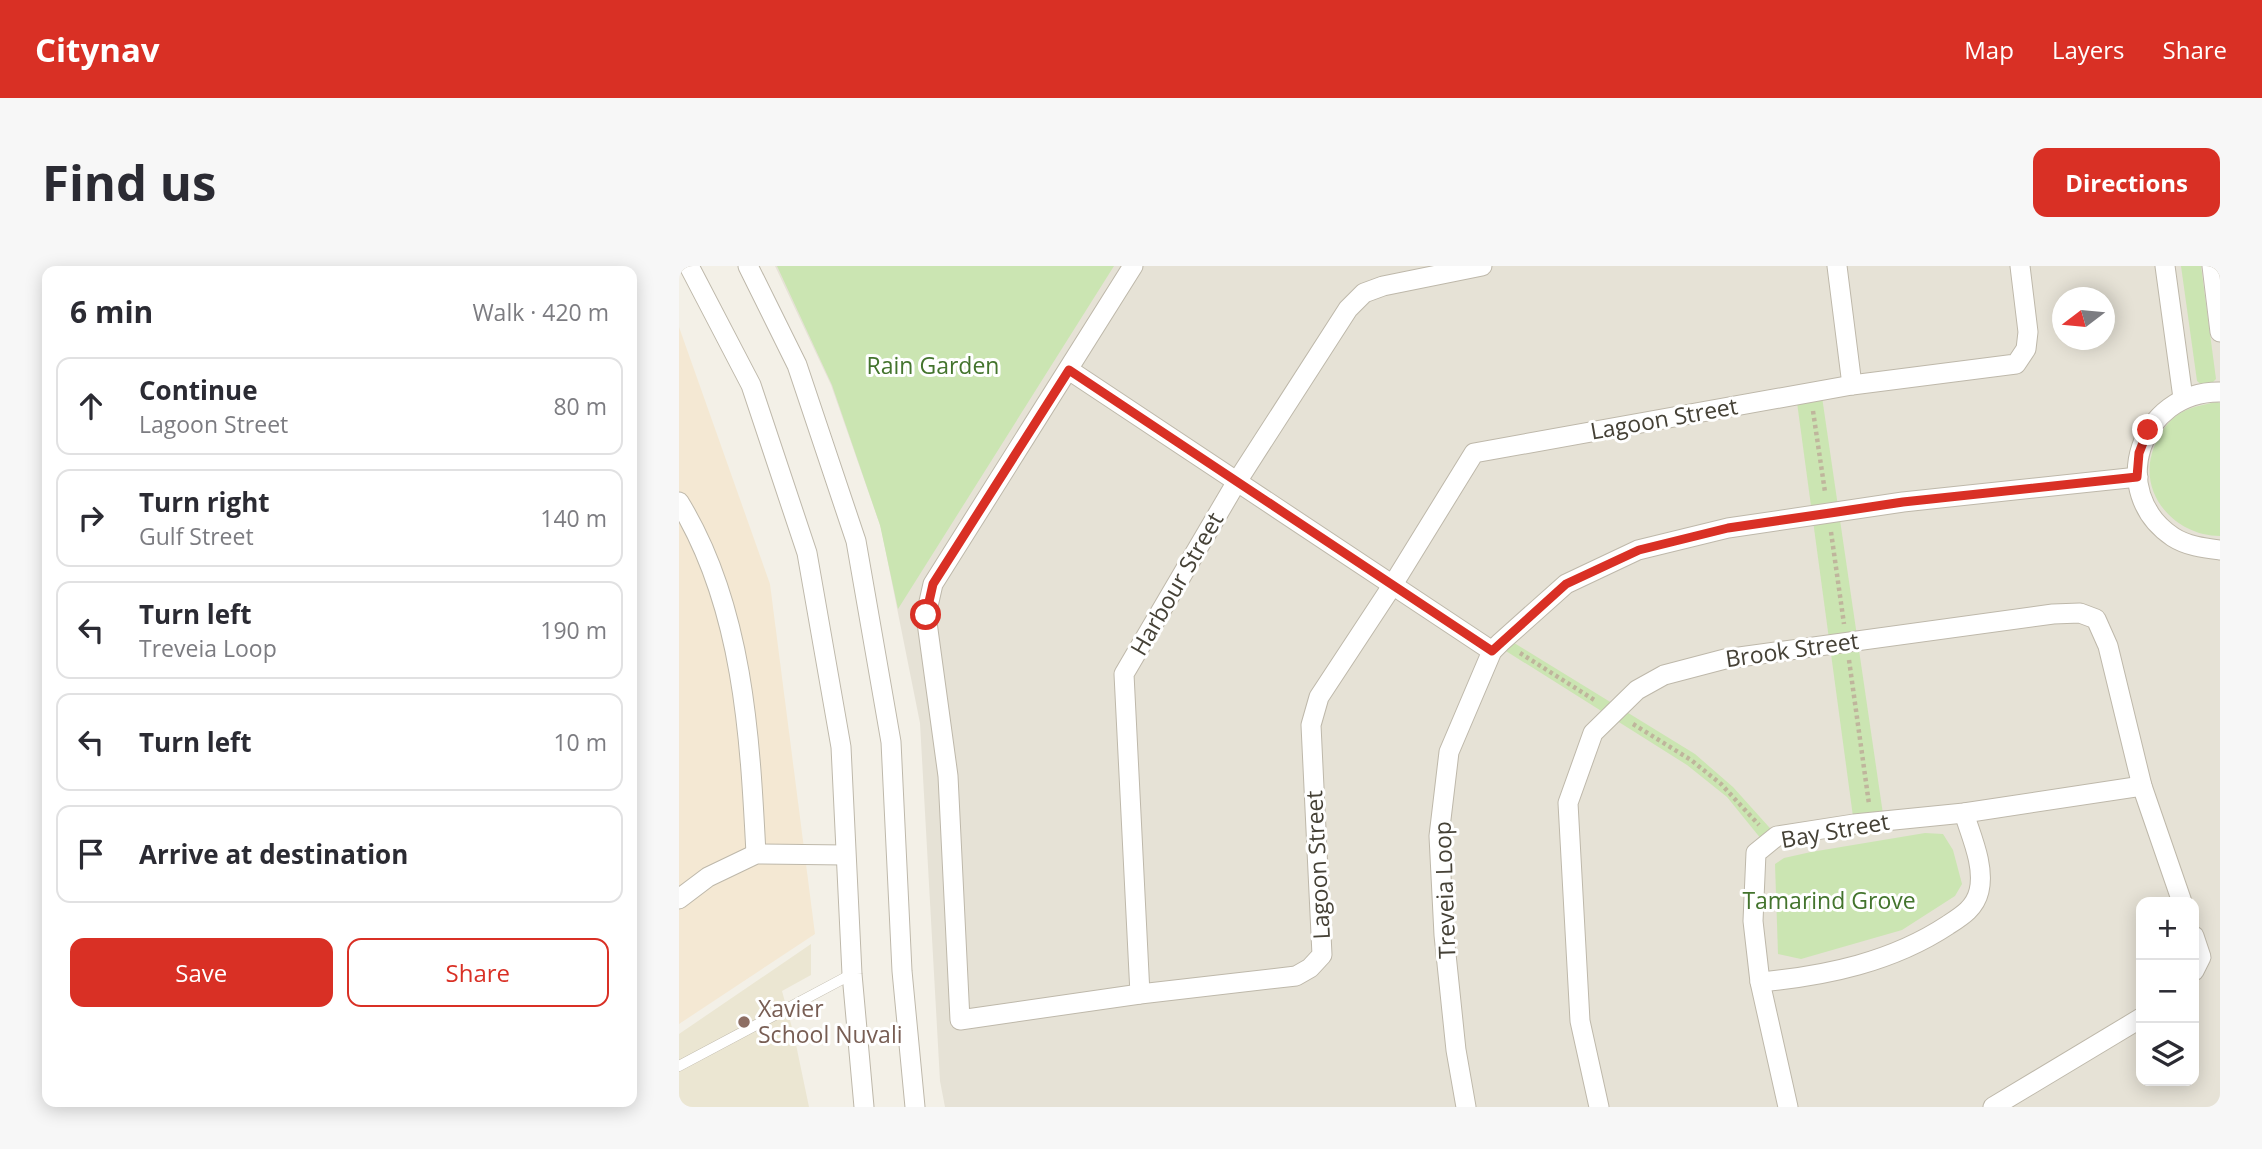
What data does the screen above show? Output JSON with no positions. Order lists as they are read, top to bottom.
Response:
{
  "streets": {
    "street": [
      "Lagoon Street",
      "Harbour Street",
      "Brook Street",
      "Bay Street",
      "Treveia Loop"
    ]
  },
  "crossings": [
    ["Lagoon Street", "Harbour Street"],
    ["Brook Street", "Bay Street"]
  ],
  "parks": ["Rain Garden", "Tamarind Grove"],
  "places": ["Xavier School Nuvali"],
  "north": "left",
  "page": {
    "header": "Citynav",
    "nav": ["Map", "Layers", "Share"],
    "buttons": [
      "Directions",
      ["Save", "Share"]
    ],
    "title": "Find us",
    "heading": ["6 min", "Walk · 420 m"],
    "list": [
      ["Continue", "Lagoon Street", "80 m"],
      ["Turn right", "Gulf Street", "140 m"],
      ["Turn left", "Treveia Loop", "190 m"],
      ["Turn left", "10 m"],
      "Arrive at destination"
    ],
    "map_buttons": ["+", "−"]
  }
}
